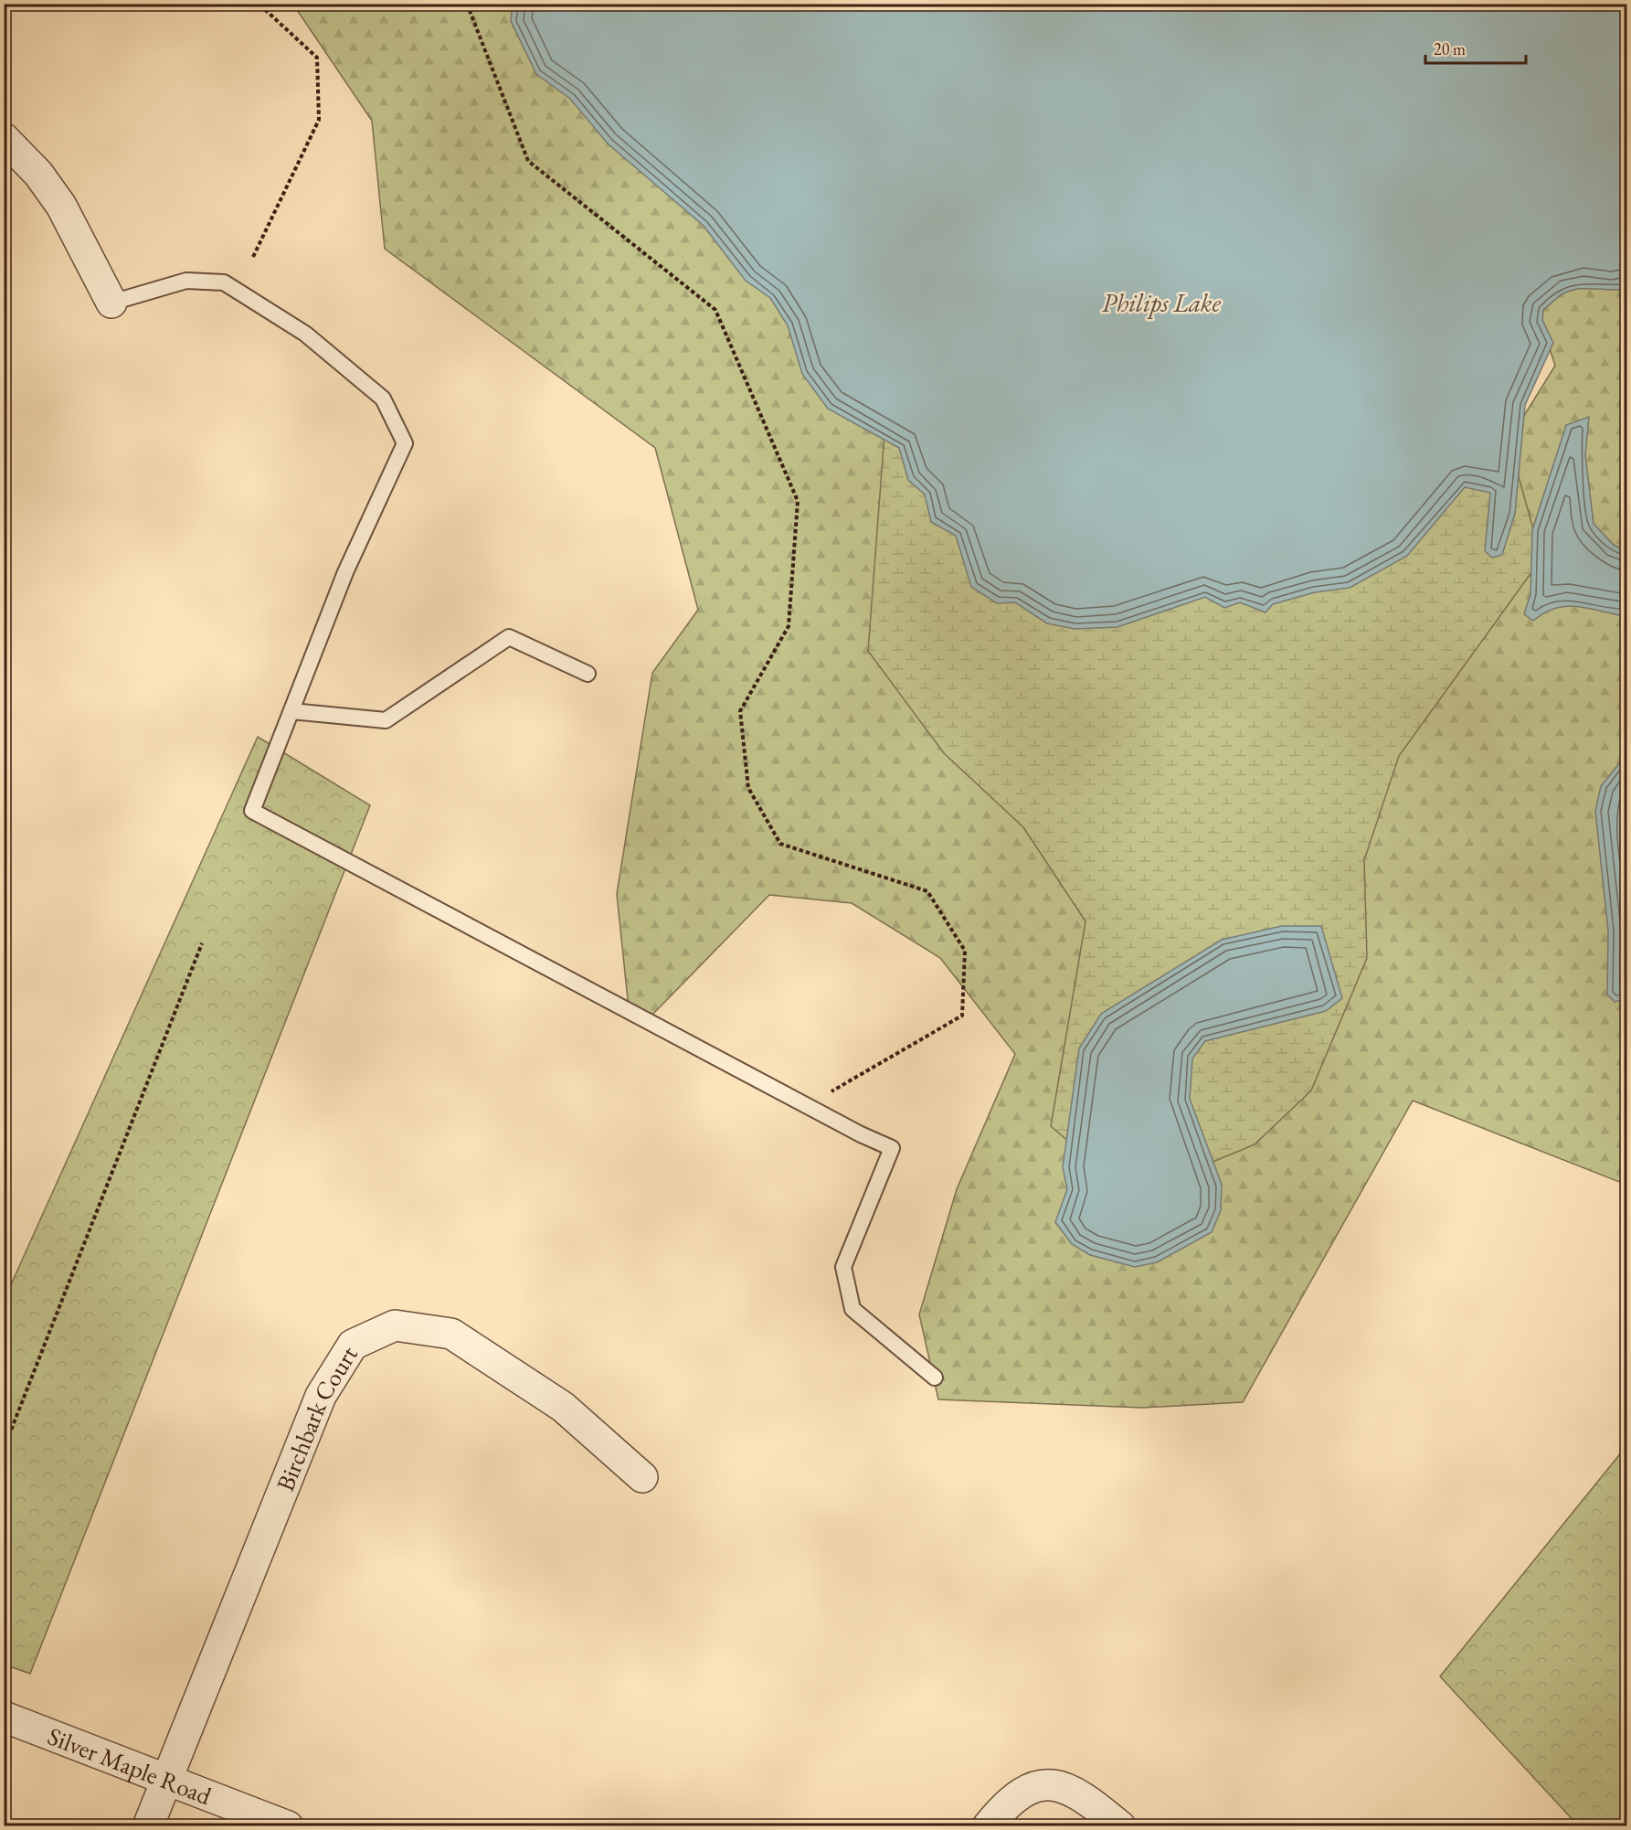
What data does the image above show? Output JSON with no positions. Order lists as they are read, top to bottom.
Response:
{
  "streets": {
    "street": ["Birchbark Court", "Silver Maple Road"]
  },
  "crossings": [
    ["Birchbark Court", "Silver Maple Road"]
  ],
  "water": ["Philips Lake"],
  "scale_bar": "20 m"
}
